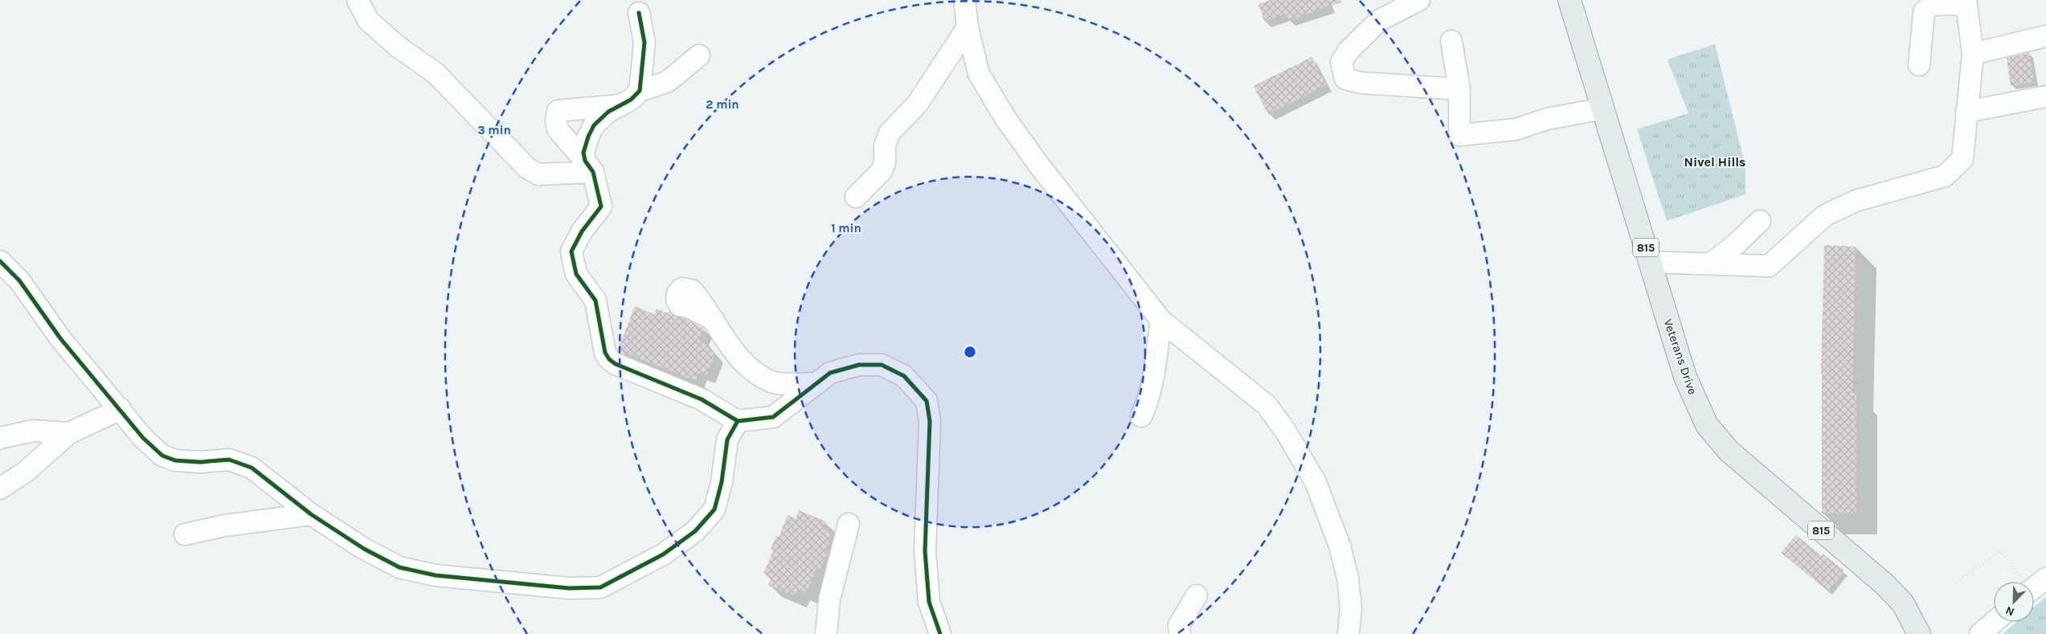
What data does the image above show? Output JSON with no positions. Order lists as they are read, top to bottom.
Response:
{
  "streets": {
    "main road": ["815", "Veterans Drive"]
  },
  "districts": ["Nivel Hills"],
  "north": "bottom left",
  "rings": ["2 min", "3 min", "1 min"]
}
